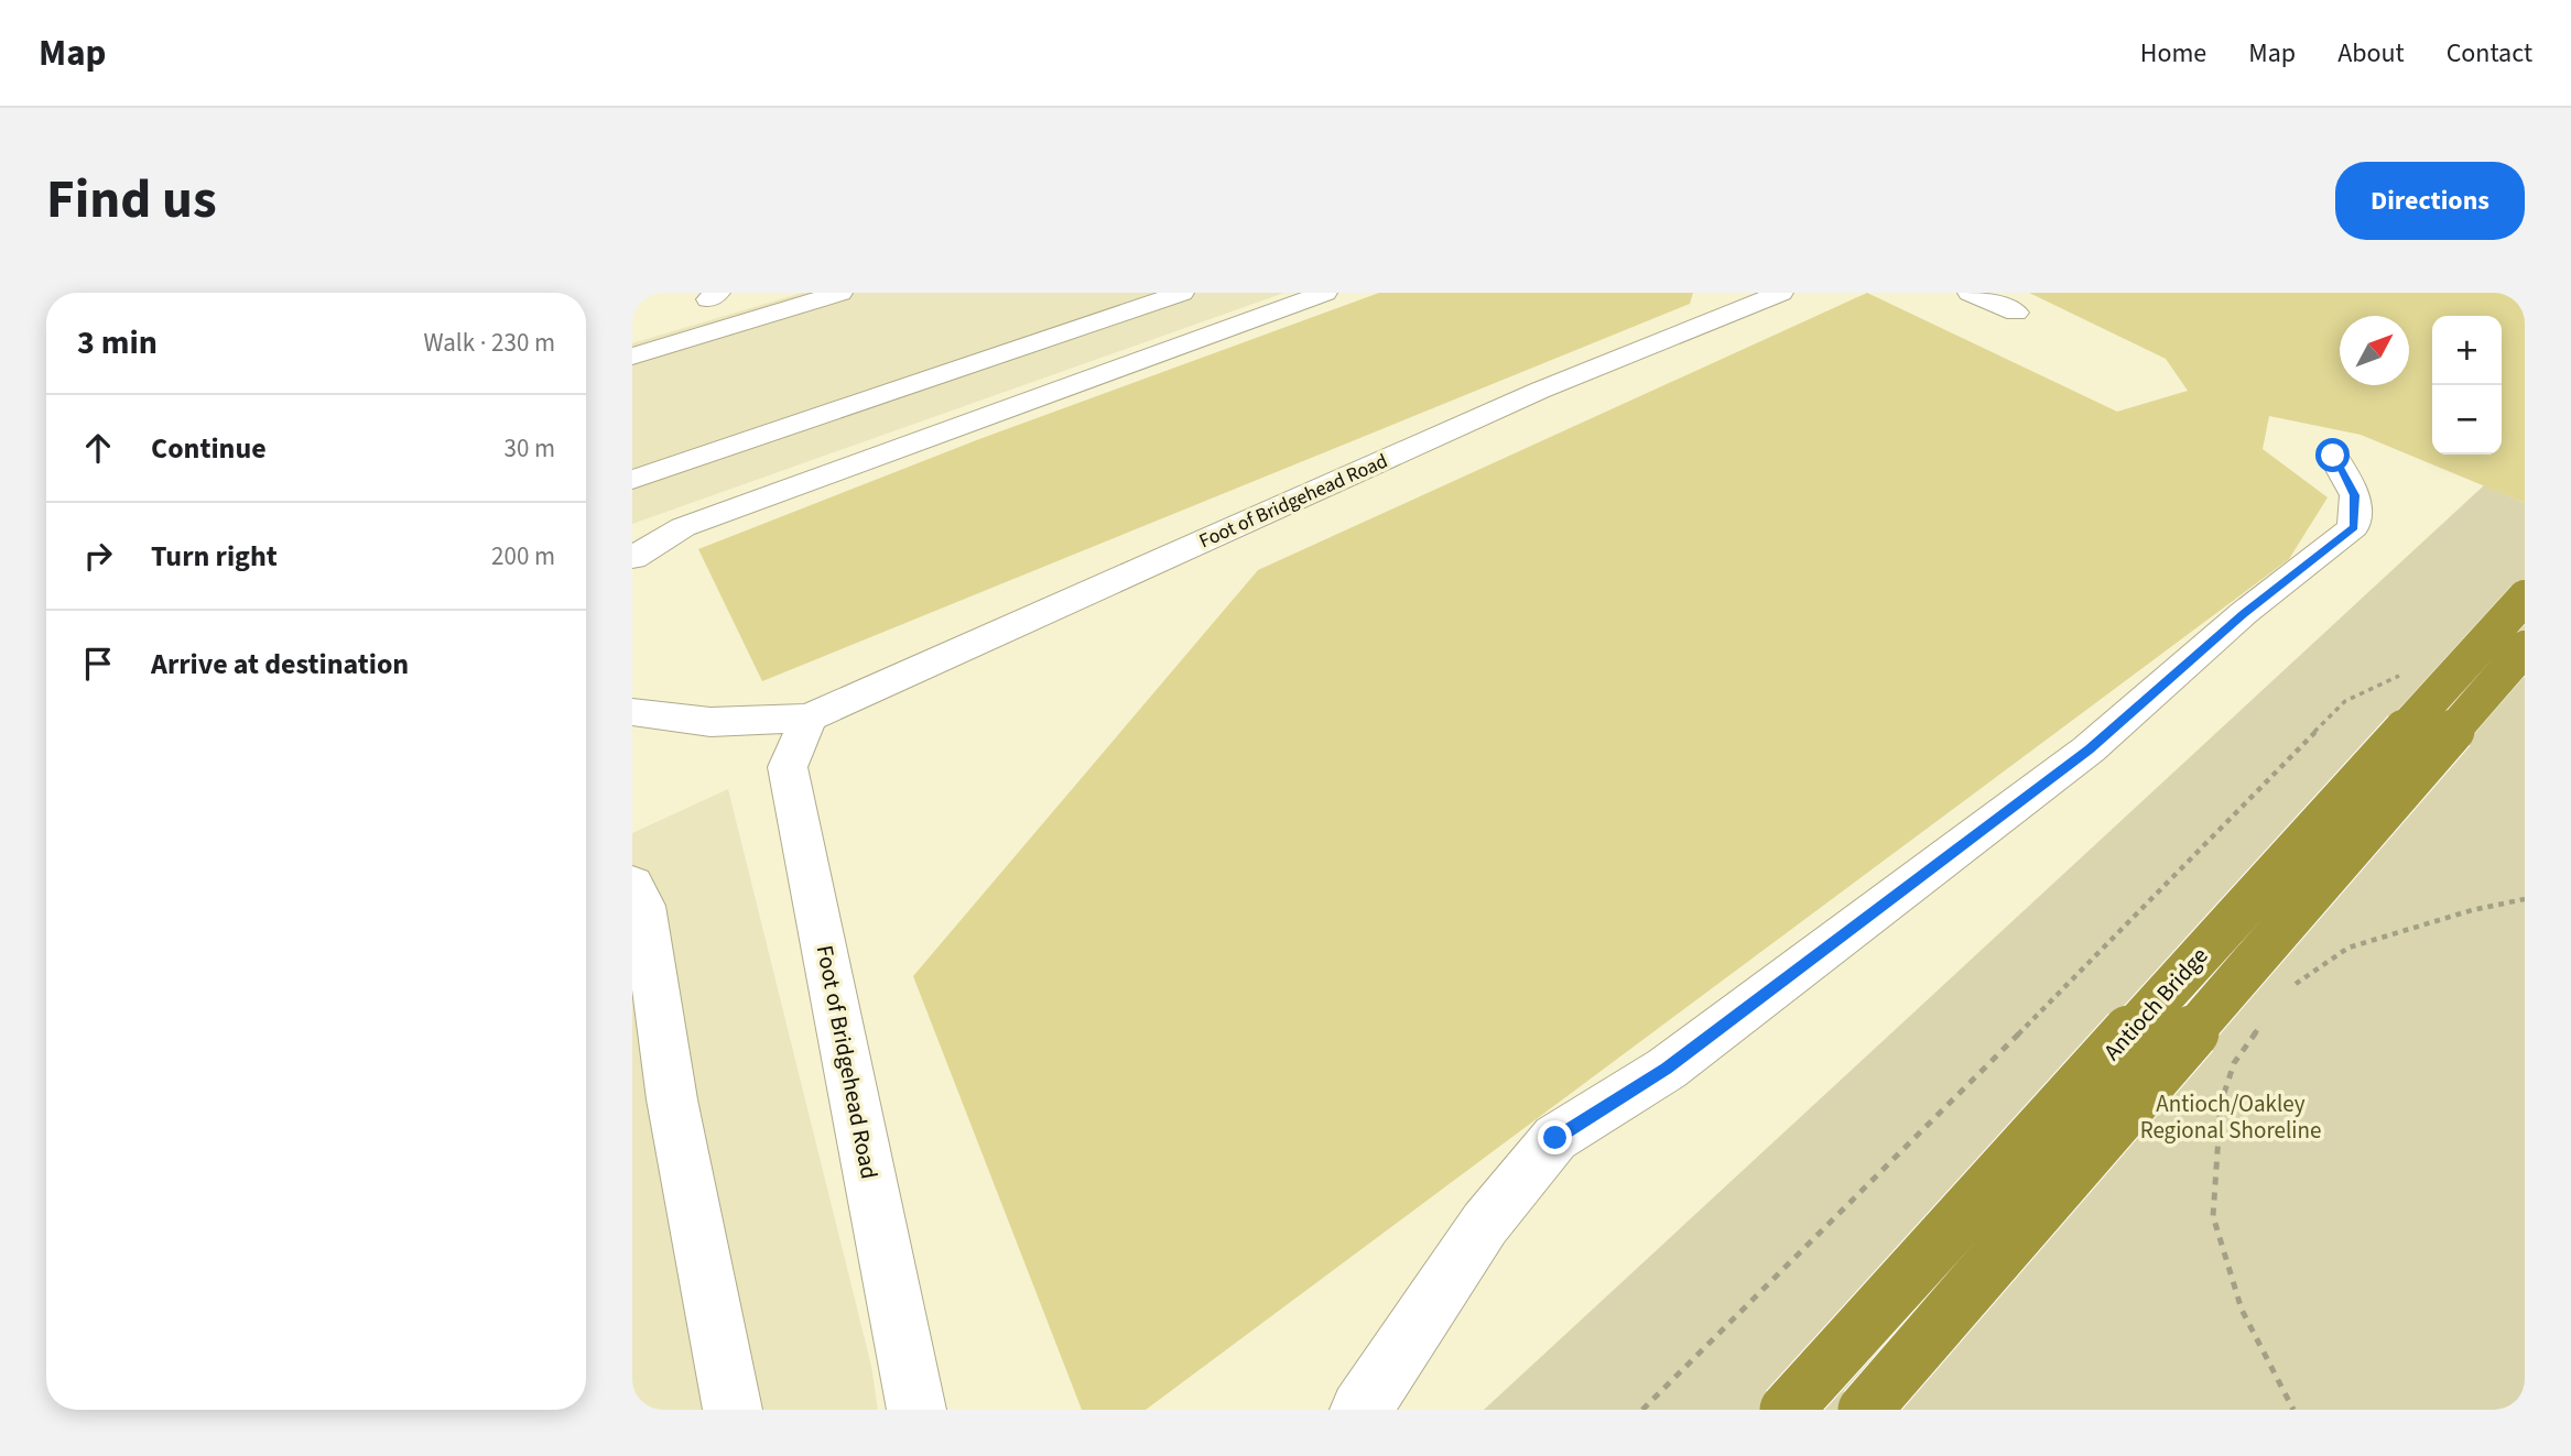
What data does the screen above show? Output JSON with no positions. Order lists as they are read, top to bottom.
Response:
{
  "streets": {
    "highway": ["Antioch Bridge"],
    "lane": ["Foot of Bridgehead Road"]
  },
  "parks": ["Antioch/Oakley Regional Shoreline"],
  "north": "top right",
  "page": {
    "header": "Map",
    "nav": [
      "Home",
      "Map",
      "About",
      "Contact"
    ],
    "title": "Find us",
    "buttons": "Directions",
    "heading": ["3 min", "Walk · 230 m"],
    "map_buttons": ["+", "−"],
    "list": [
      ["Continue", "30 m"],
      ["Turn right", "200 m"],
      "Arrive at destination"
    ]
  }
}
